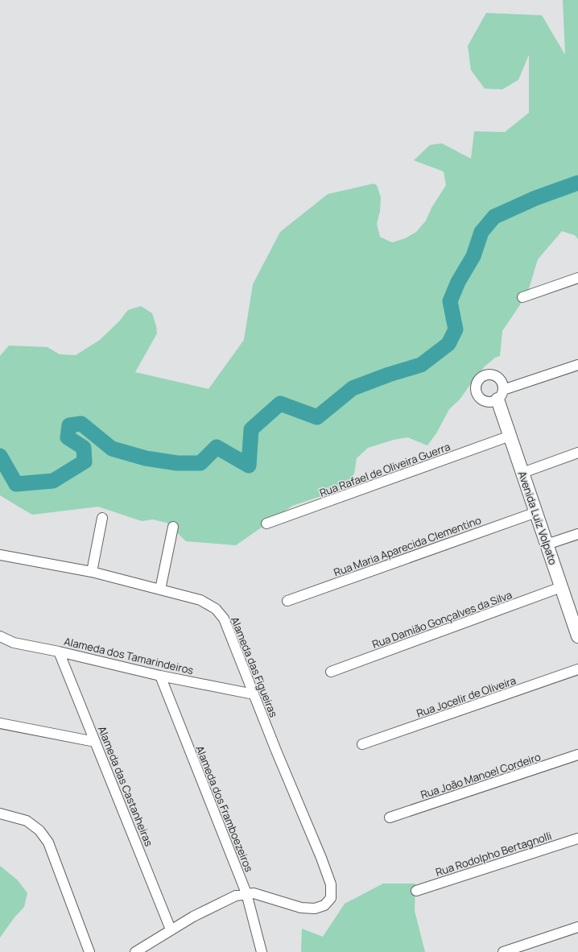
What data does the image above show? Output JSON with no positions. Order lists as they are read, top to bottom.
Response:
{
  "streets": {
    "street": [
      "Rua Rafael de Oliveira Guerra",
      "Avenida Luiz Volpato",
      "Rua Maria Aparecida Clementino",
      "Rua Damião Gonçalves da Silva",
      "Alameda dos Tamarindeiros",
      "Alameda das Figueiras",
      "Rua Jocelir de Oliveira",
      "Rua João Manoel Cordeiro",
      "Alameda das Castanheiras",
      "Alameda dos Framboezeiros",
      "Rua Rodolpho Bertagnolli"
    ]
  },
  "crossings": [
    ["Rua Rafael de Oliveira Guerra", "Avenida Luiz Volpato"],
    ["Avenida Luiz Volpato", "Rua Maria Aparecida Clementino"],
    ["Avenida Luiz Volpato", "Rua Damião Gonçalves da Silva"],
    ["Alameda dos Tamarindeiros", "Alameda das Figueiras"],
    ["Alameda dos Tamarindeiros", "Alameda das Castanheiras"],
    ["Alameda dos Tamarindeiros", "Alameda dos Framboezeiros"],
    ["Alameda das Figueiras", "Alameda dos Framboezeiros"]
  ]
}
